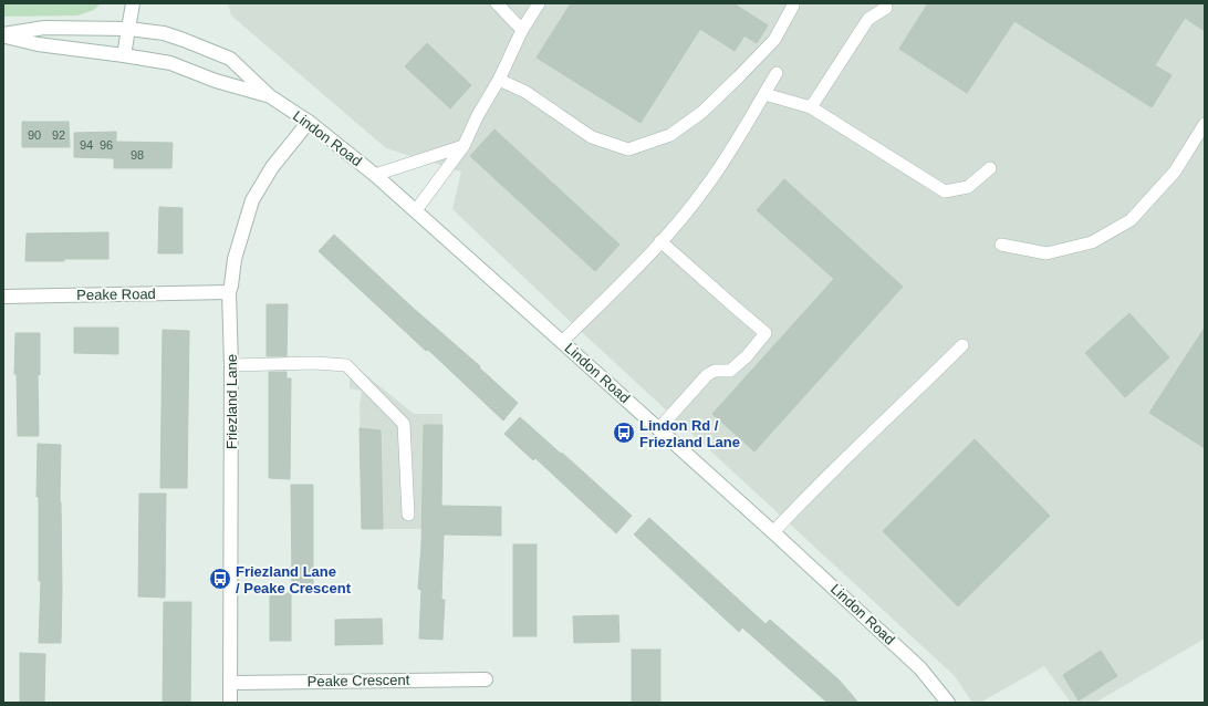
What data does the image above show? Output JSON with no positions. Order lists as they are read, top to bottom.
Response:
{
  "streets": {
    "main road": [
      "Lindon Road",
      "Peake Road",
      "Friezland Lane",
      "Peake Crescent"
    ]
  },
  "crossings": [
    ["Lindon Road", "Friezland Lane"],
    ["Peake Road", "Friezland Lane"],
    ["Friezland Lane", "Peake Crescent"]
  ],
  "places": {
    "bus stop": ["Lindon Rd / Friezland Lane", "Friezland Lane / Peake Crescent"]
  },
  "house_numbers": [
    "90",
    "92",
    "94",
    "96",
    "98"
  ]
}
